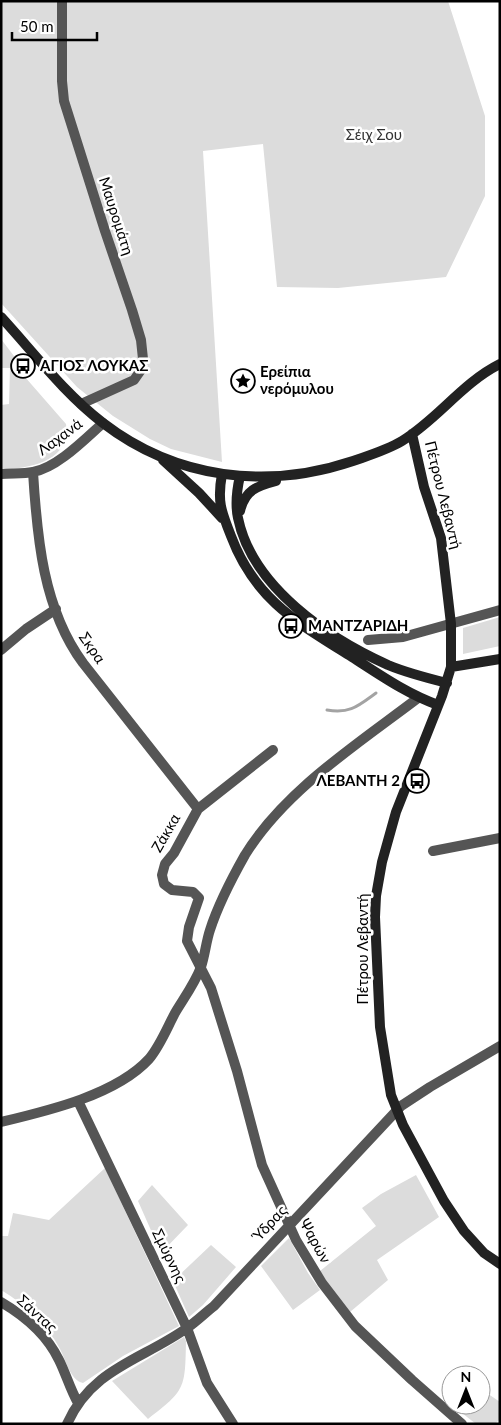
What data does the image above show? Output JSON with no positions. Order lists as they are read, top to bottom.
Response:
{
  "streets": {
    "street": [
      "Μαυρομάτη",
      "Λαχανά",
      "Πέτρου Λεβαντή",
      "Σκρα",
      "Ζάκκα",
      "Ύδρας",
      "Ψαρών",
      "Σμύρνης",
      "Σάντας"
    ]
  },
  "crossings": [
    ["Λαχανά", "Σκρα"],
    ["Πέτρου Λεβαντή", "Ύδρας"],
    ["Σκρα", "Ζάκκα"],
    ["Ζάκκα", "Ψαρών"],
    ["Ύδρας", "Ψαρών"],
    ["Ύδρας", "Σμύρνης"],
    ["Ύδρας", "Σάντας"]
  ],
  "parks": ["Σέιχ Σου"],
  "places": {
    "bus stop": ["ΑΓΙΟΣ ΛΟΥΚΑΣ", "ΜΑΝΤΖΑΡΙΔΗ", "ΛΕΒΑΝΤΗ 2"],
    "place": ["Ερείπια νερόμυλου"]
  },
  "scale_bar": "50 m",
  "north": "top"
}
